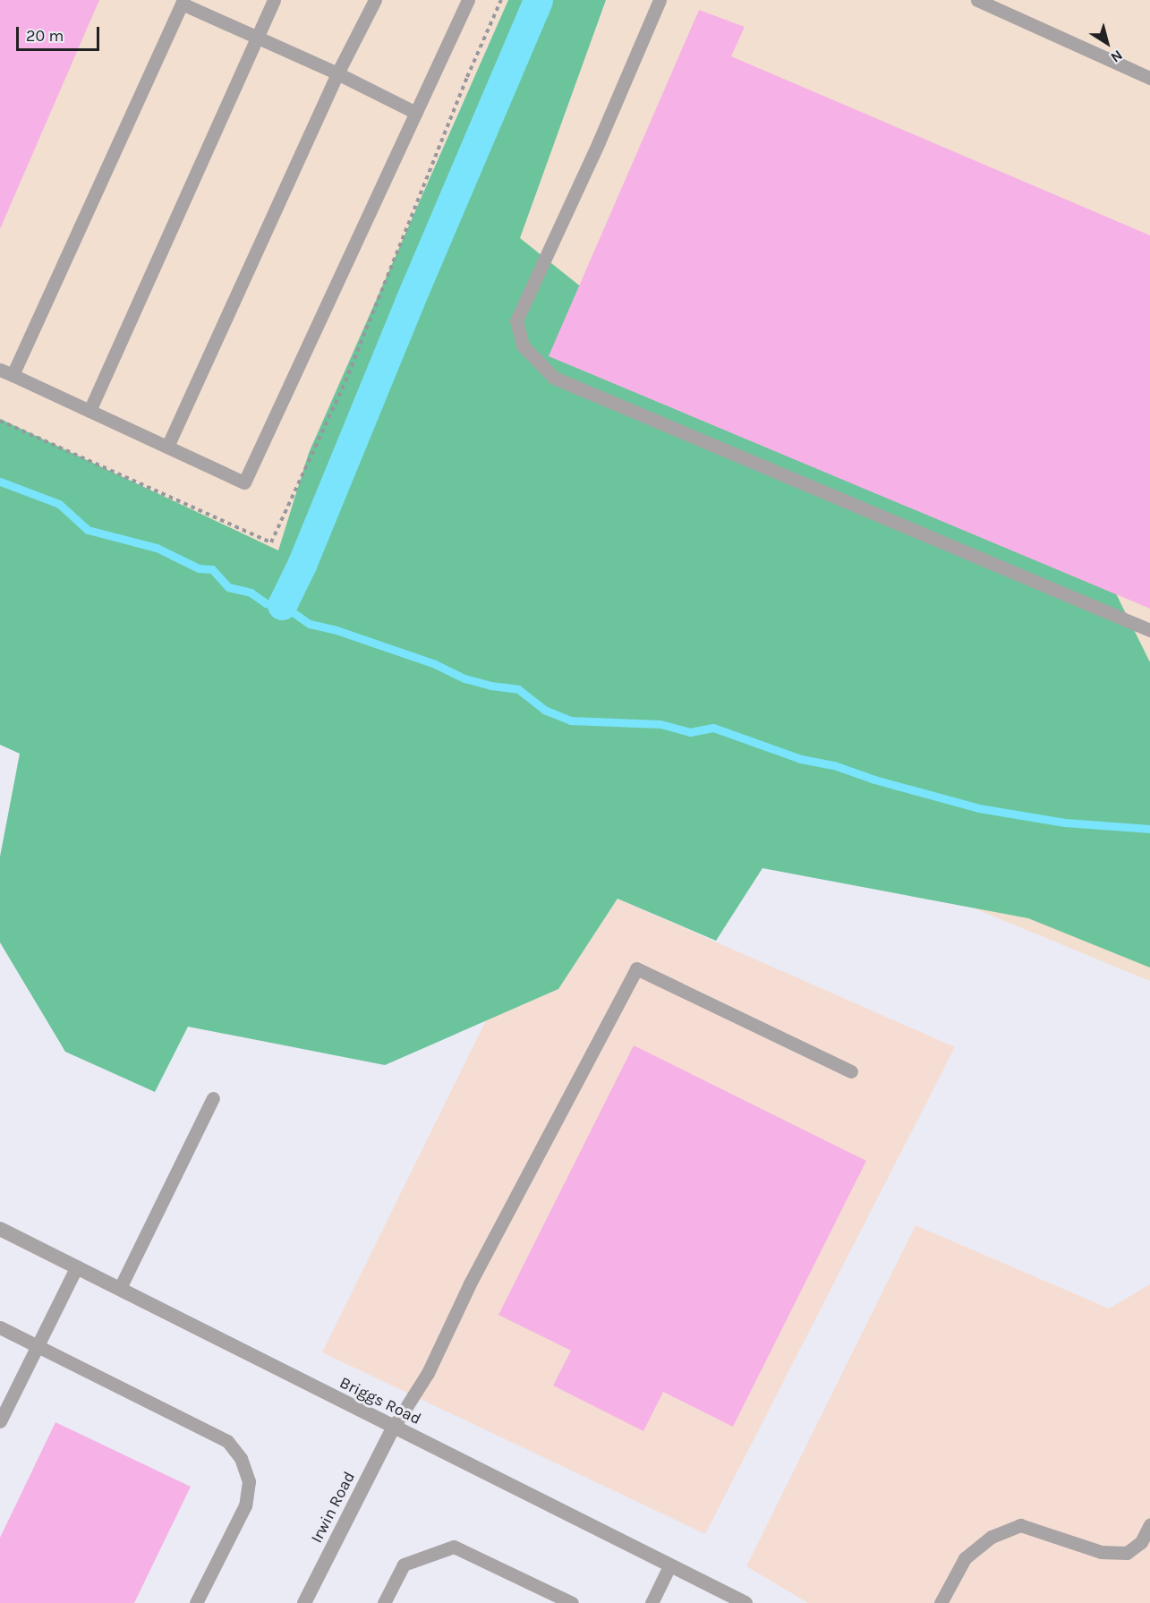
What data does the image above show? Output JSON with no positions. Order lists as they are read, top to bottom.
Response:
{
  "streets": {
    "street": ["Briggs Road", "Irwin Road"]
  },
  "crossings": [
    ["Briggs Road", "Irwin Road"]
  ],
  "scale_bar": "20 m",
  "north": "bottom right"
}
